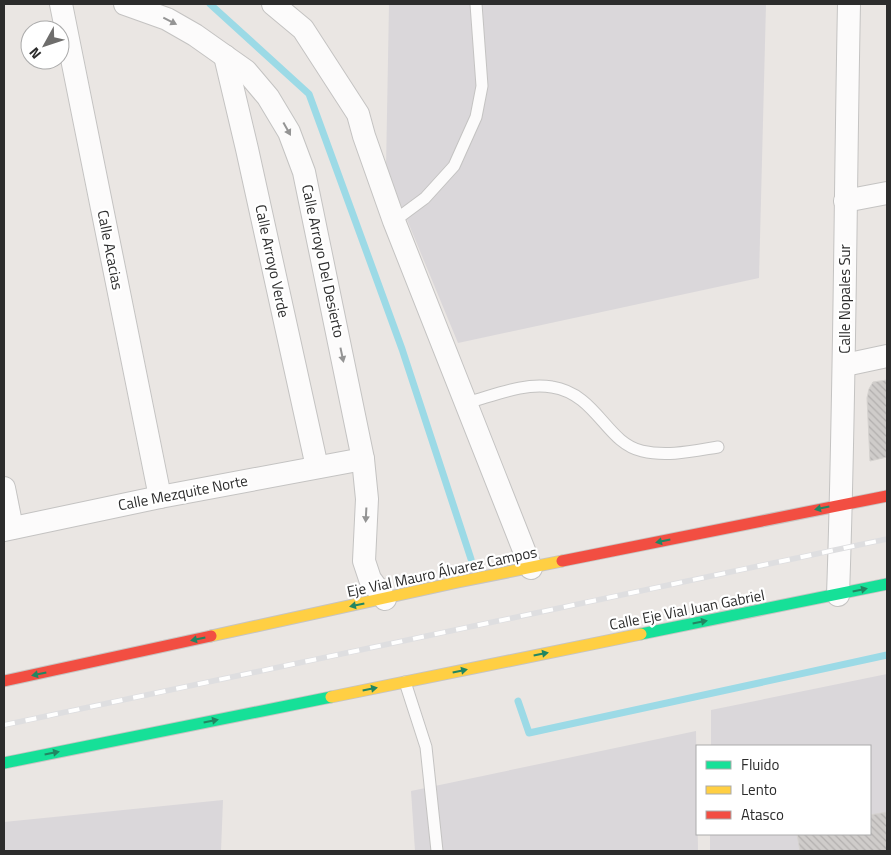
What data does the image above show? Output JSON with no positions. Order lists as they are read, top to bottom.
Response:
{
  "streets": {
    "main road": ["Eje Vial Mauro Álvarez Campos", "Calle Eje Vial Juan Gabriel"],
    "street": [
      "Calle Acacias",
      "Calle Arroyo Verde",
      "Calle Arroyo Del Desierto",
      "Calle Nopales Sur",
      "Calle Mezquite Norte"
    ]
  },
  "crossings": [
    ["Calle Acacias", "Calle Mezquite Norte"],
    ["Calle Arroyo Verde", "Calle Arroyo Del Desierto"],
    ["Calle Arroyo Verde", "Calle Mezquite Norte"],
    ["Calle Arroyo Del Desierto", "Calle Mezquite Norte"],
    ["Calle Arroyo Del Desierto", "Eje Vial Mauro Álvarez Campos"],
    ["Calle Nopales Sur", "Eje Vial Mauro Álvarez Campos"],
    ["Calle Nopales Sur", "Calle Eje Vial Juan Gabriel"]
  ],
  "one_way": ["Calle Eje Vial Juan Gabriel"],
  "legend": ["Fluido", "Lento", "Atasco"],
  "north": "bottom left"
}
